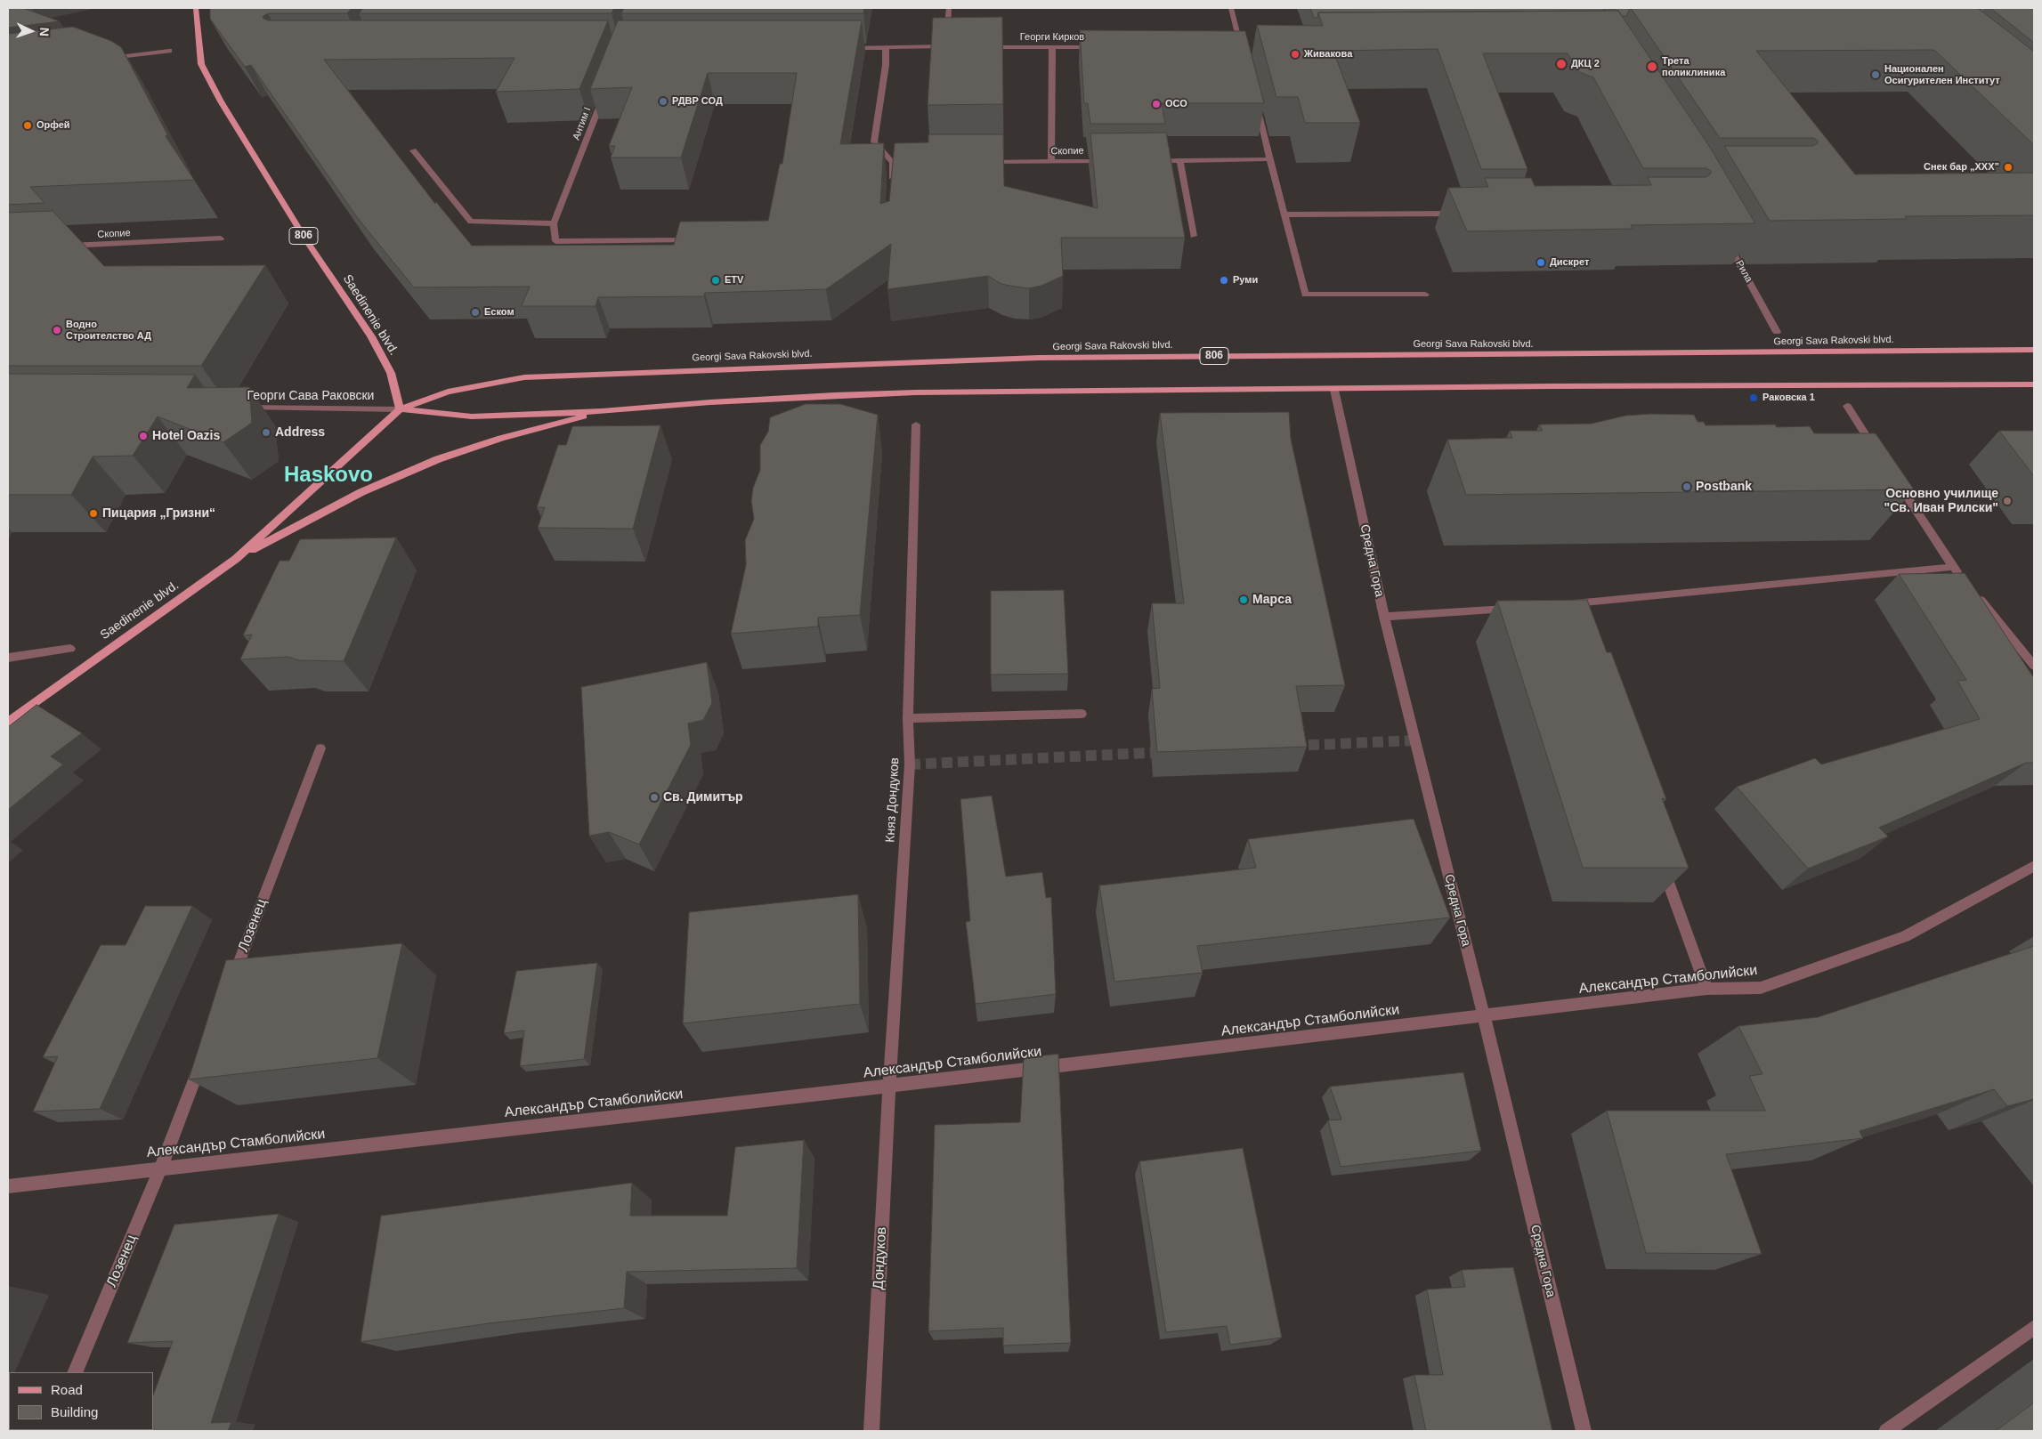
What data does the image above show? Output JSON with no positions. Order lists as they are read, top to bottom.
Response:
{
  "streets": {
    "main road": ["806", "Saedinenie blvd.", "Georgi Sava Rakovski blvd."],
    "street": [
      "Георги Кирков",
      "Антим I",
      "Скопие",
      "Рила",
      "Георги Сава Раковски",
      "Средна Гора",
      "Княз Дондуков",
      "Лозенец",
      "Александър Стамболийски",
      "Дондуков"
    ]
  },
  "crossings": [
    ["Saedinenie blvd.", "Georgi Sava Rakovski blvd."],
    ["Saedinenie blvd.", "Георги Сава Раковски"],
    ["Georgi Sava Rakovski blvd.", "Георги Сава Раковски"],
    ["Средна Гора", "Александър Стамболийски"],
    ["Княз Дондуков", "Александър Стамболийски"],
    ["Княз Дондуков", "Дондуков"],
    ["Лозенец", "Александър Стамболийски"],
    ["Александър Стамболийски", "Дондуков"]
  ],
  "districts": ["Haskovo"],
  "places": [
    "Живакова",
    "ДКЦ 2",
    "Трета поликлиника",
    "Национален Осигурителен Институт",
    "РДВР СОД",
    "ОСО",
    "Орфей",
    "Снек бар „ХХХ”",
    "Дискрет",
    "ETV",
    "Руми",
    "Еском",
    "Водно Строителство АД",
    "Раковска 1",
    "Address",
    "Hotel Oazis",
    "Postbank",
    "Основно училище \"Св. Иван Рилски\"",
    "Пицария „Гризни“",
    "Марса",
    "Св. Димитър"
  ],
  "legend": ["Road", "Building"],
  "north": "right"
}
